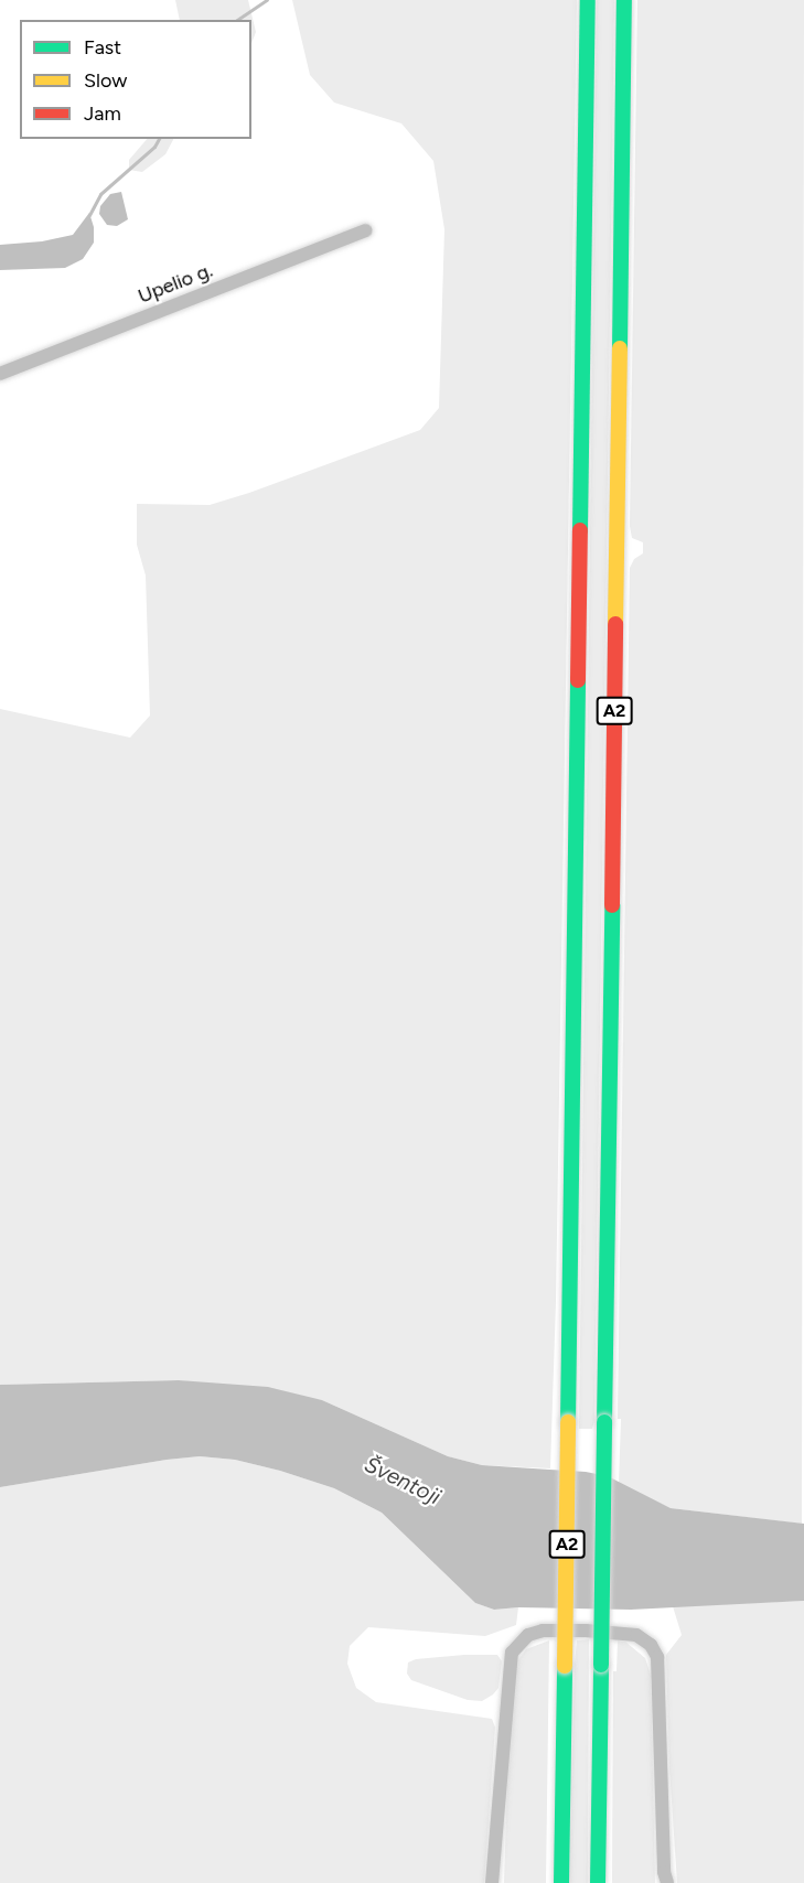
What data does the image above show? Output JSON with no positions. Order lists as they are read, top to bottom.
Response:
{
  "streets": {
    "highway": ["A2"],
    "street": ["Upelio g."]
  },
  "water": ["Šventoji"],
  "legend": ["Fast", "Slow", "Jam"]
}
